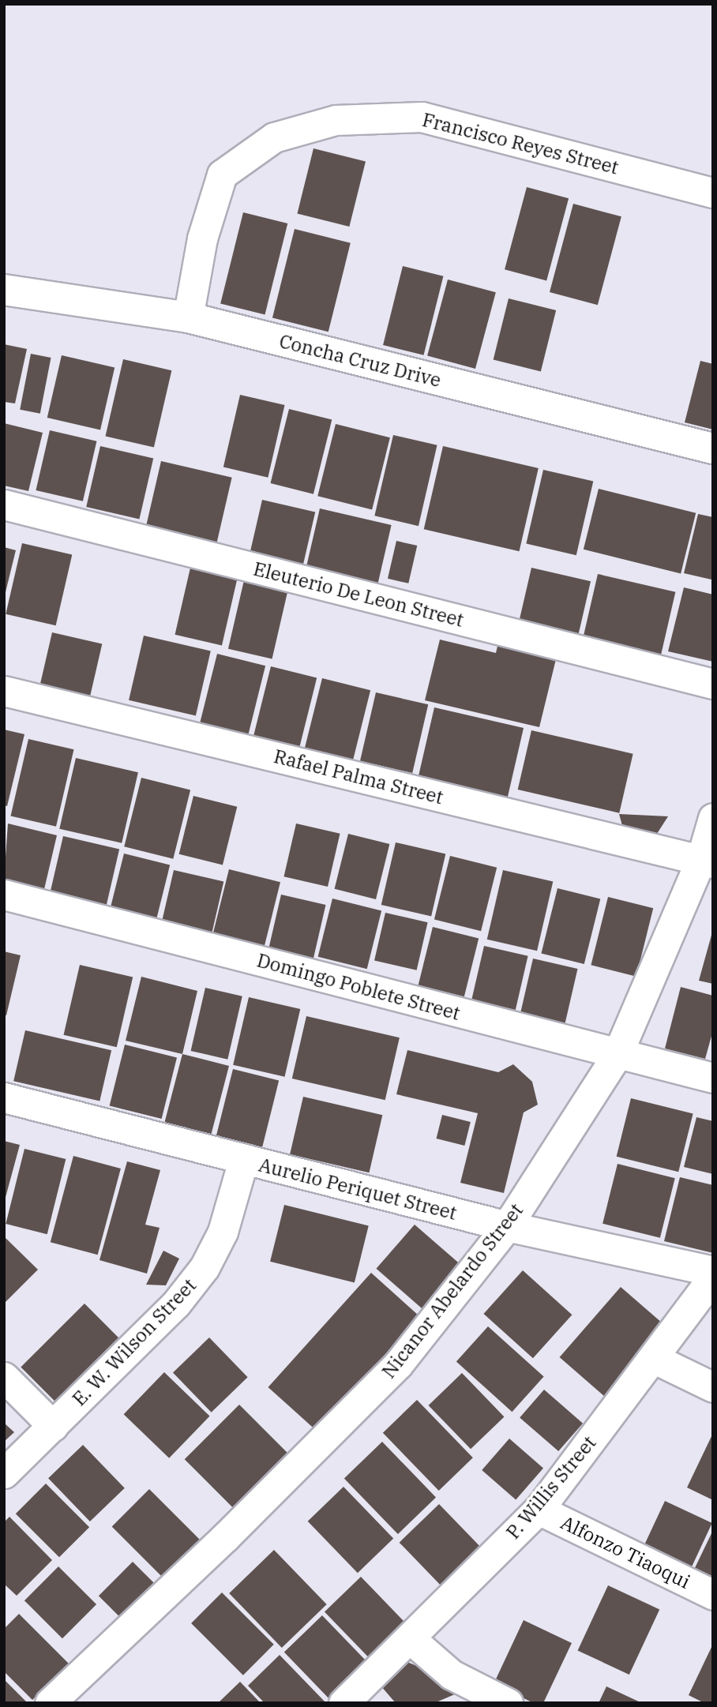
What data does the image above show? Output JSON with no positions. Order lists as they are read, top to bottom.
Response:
{
  "streets": {
    "street": [
      "Francisco Reyes Street",
      "Concha Cruz Drive",
      "Eleuterio De Leon Street",
      "Rafael Palma Street",
      "Domingo Poblete Street",
      "Aurelio Periquet Street",
      "Nicanor Abelardo Street",
      "E. W. Wilson Street",
      "P. Willis Street",
      "Alfonzo Tiaoqui"
    ]
  },
  "crossings": [
    ["Francisco Reyes Street", "Concha Cruz Drive"],
    ["Rafael Palma Street", "Nicanor Abelardo Street"],
    ["Domingo Poblete Street", "Nicanor Abelardo Street"],
    ["Aurelio Periquet Street", "Nicanor Abelardo Street"],
    ["Aurelio Periquet Street", "E. W. Wilson Street"],
    ["P. Willis Street", "Alfonzo Tiaoqui"]
  ]
}
